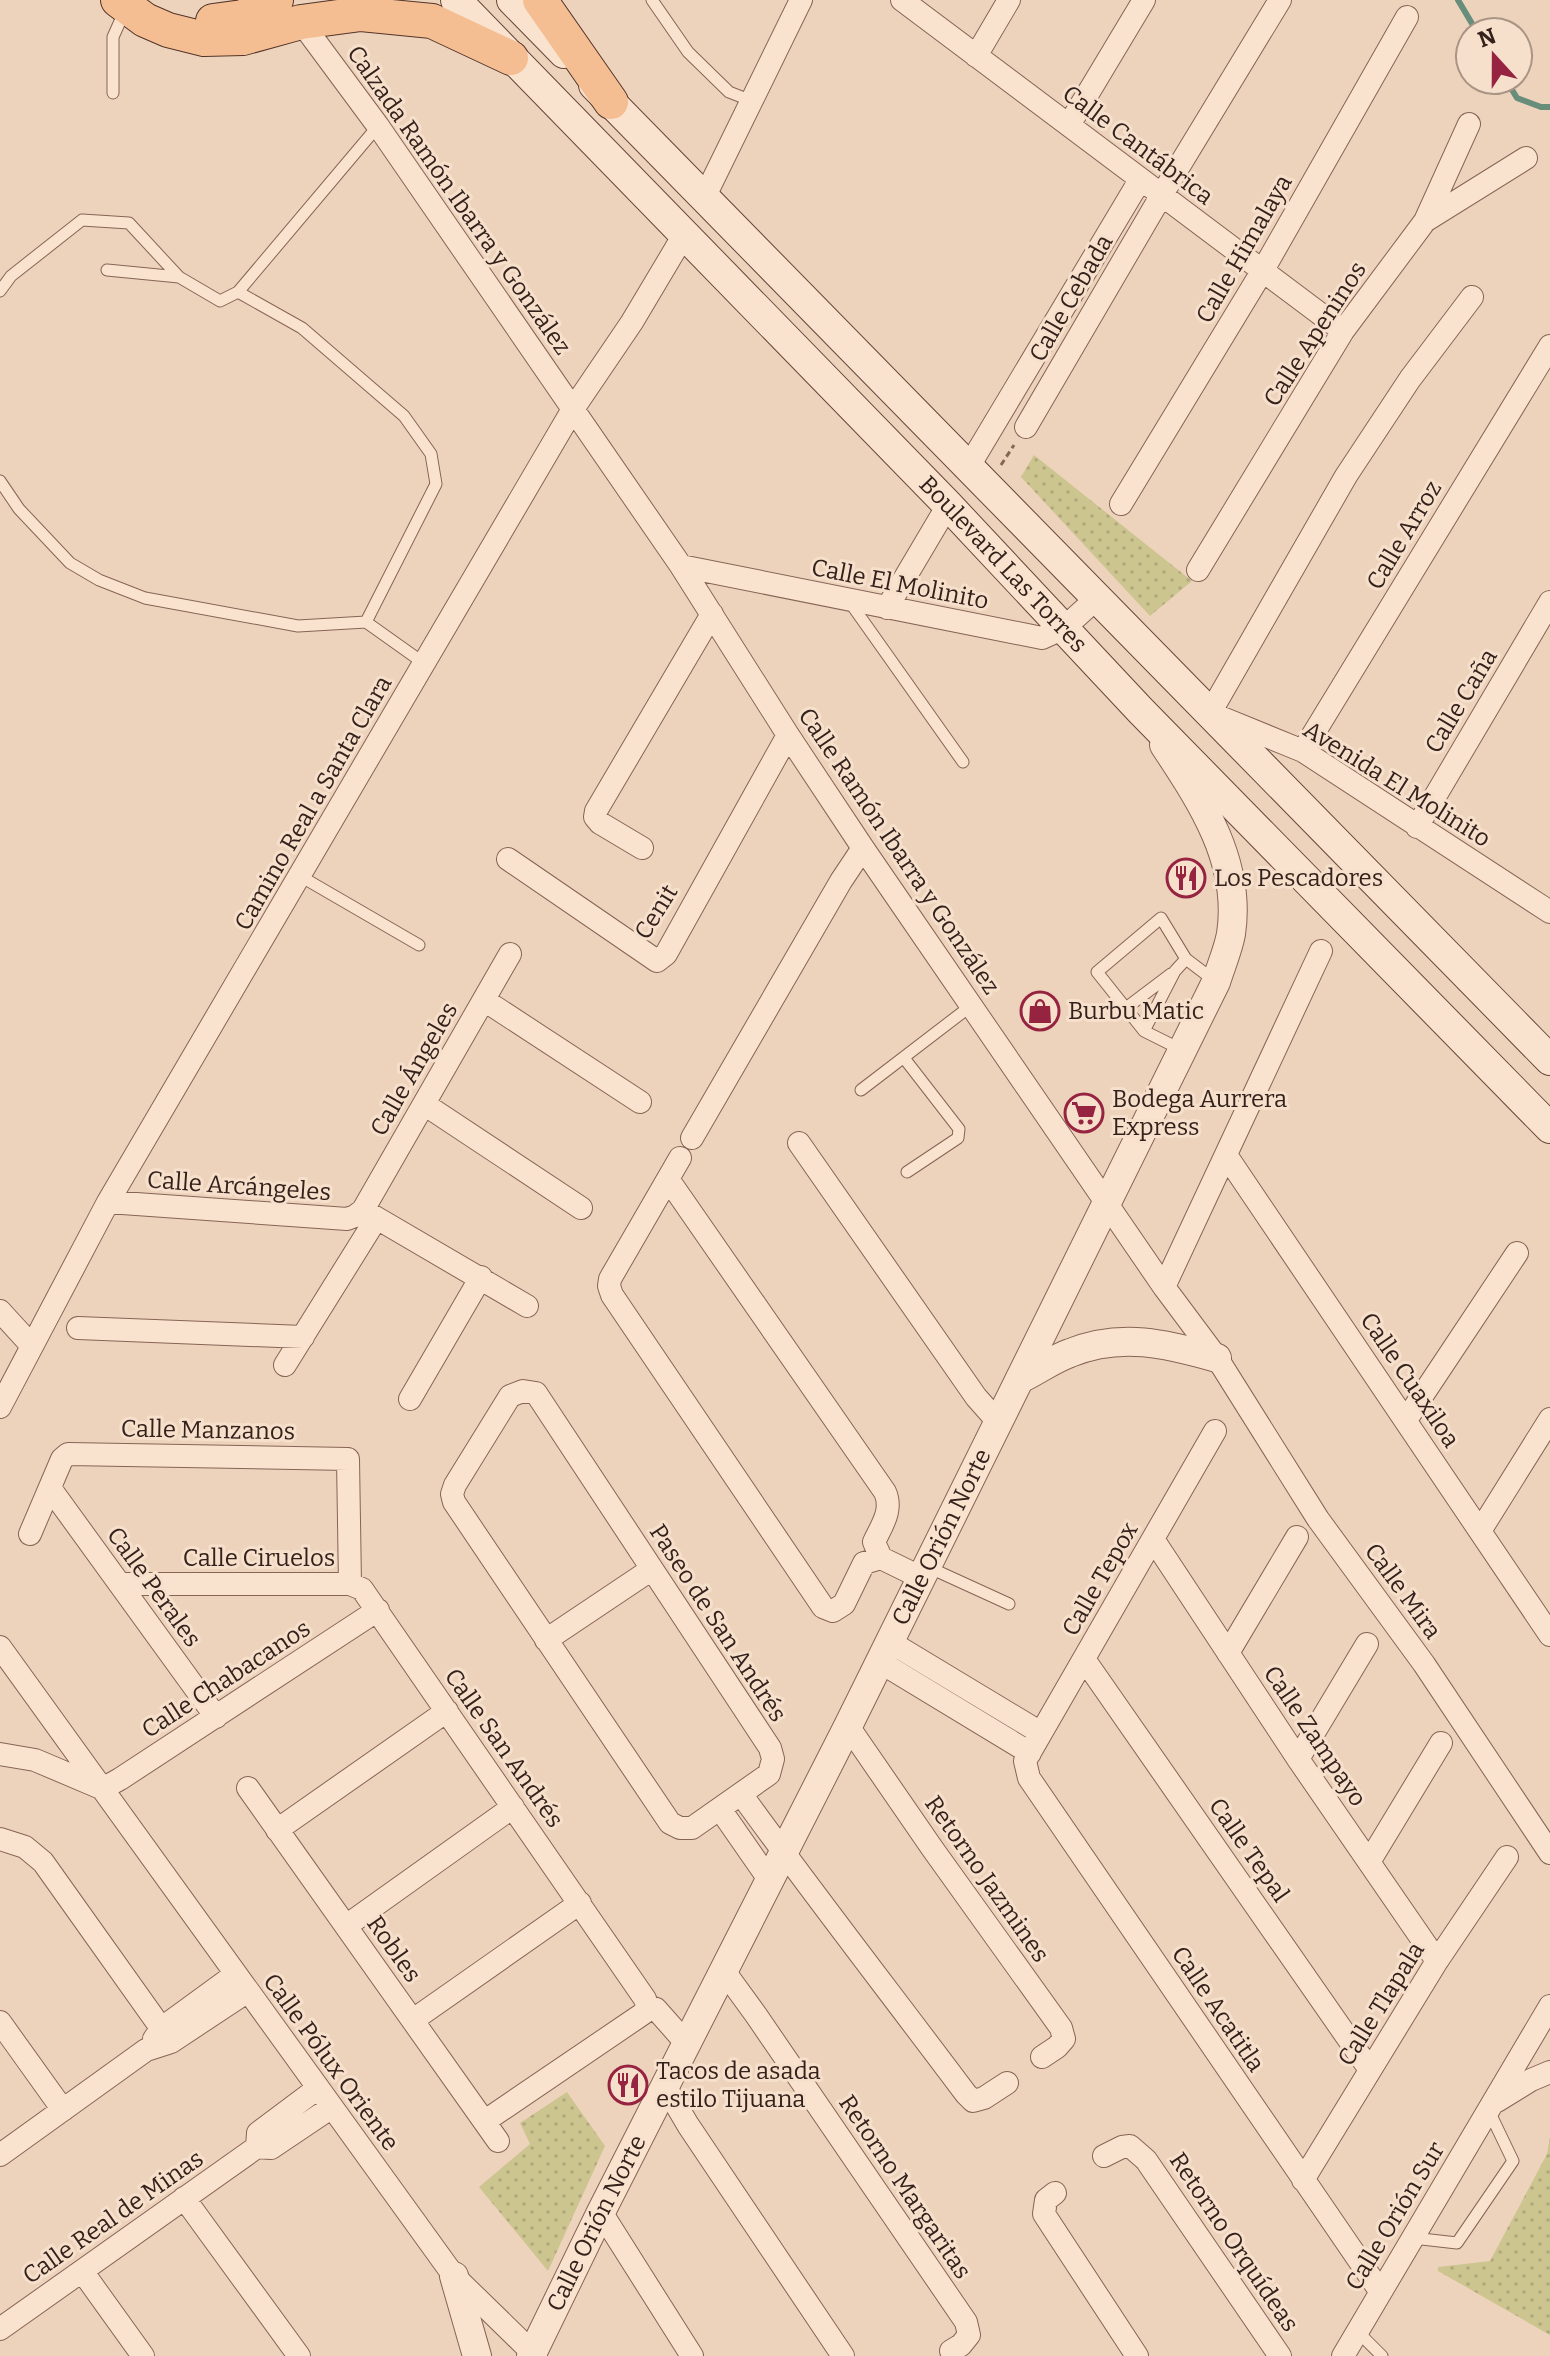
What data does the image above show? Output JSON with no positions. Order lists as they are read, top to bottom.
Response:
{
  "streets": {
    "main road": ["Boulevard Las Torres"],
    "street": [
      "Calle Cantábrica",
      "Calzada Ramón Ibarra y González",
      "Calle Himalaya",
      "Calle Cebada",
      "Calle Apeninos",
      "Calle Arroz",
      "Calle El Molinito",
      "Calle Caña",
      "Avenida El Molinito",
      "Camino Real a Santa Clara",
      "Calle Ramón Ibarra y González",
      "Cenit",
      "Calle Ángeles",
      "Calle Arcángeles",
      "Calle Cuaxiloa",
      "Calle Manzanos",
      "Calle Orión Norte",
      "Calle Ciruelos",
      "Calle Tepox",
      "Calle Perales",
      "Calle Mira",
      "Paseo de San Andrés",
      "Calle Chabacanos",
      "Calle Zampayo",
      "Calle San Andrés",
      "Calle Tepal",
      "Retorno Jazmines",
      "Robles",
      "Calle Tlapala",
      "Calle Acatitla",
      "Calle Pólux Oriente",
      "Retorno Margaritas",
      "Calle Orión Sur",
      "Calle Real de Minas",
      "Retorno Orquídeas"
    ]
  },
  "crossings": [
    ["Calle Cantábrica", "Calle Himalaya"],
    ["Calle Cantábrica", "Calle Cebada"],
    ["Calle Cantábrica", "Calle Apeninos"],
    ["Calzada Ramón Ibarra y González", "Camino Real a Santa Clara"],
    ["Calzada Ramón Ibarra y González", "Calle Ramón Ibarra y González"],
    ["Calle Arroz", "Avenida El Molinito"],
    ["Boulevard Las Torres", "Calle El Molinito"],
    ["Boulevard Las Torres", "Avenida El Molinito"],
    ["Boulevard Las Torres", "Camino Real a Santa Clara"],
    ["Boulevard Las Torres", "Calle Orión Norte"],
    ["Calle El Molinito", "Calle Ramón Ibarra y González"],
    ["Calle Caña", "Avenida El Molinito"],
    ["Camino Real a Santa Clara", "Calle Ramón Ibarra y González"],
    ["Camino Real a Santa Clara", "Calle Arcángeles"],
    ["Calle Ramón Ibarra y González", "Cenit"],
    ["Calle Ramón Ibarra y González", "Calle Orión Norte"],
    ["Calle Ramón Ibarra y González", "Calle Mira"],
    ["Calle Ángeles", "Calle Arcángeles"],
    ["Calle Manzanos", "Calle Ciruelos"],
    ["Calle Manzanos", "Calle Perales"],
    ["Calle Manzanos", "Calle San Andrés"],
    ["Calle Orión Norte", "Calle San Andrés"],
    ["Calle Orión Norte", "Retorno Jazmines"],
    ["Calle Orión Norte", "Calle Pólux Oriente"],
    ["Calle Orión Norte", "Retorno Margaritas"],
    ["Calle Ciruelos", "Calle Perales"],
    ["Calle Ciruelos", "Calle San Andrés"],
    ["Calle Tepox", "Calle Zampayo"],
    ["Calle Tepox", "Calle Tepal"],
    ["Calle Tepox", "Calle Acatitla"],
    ["Calle Perales", "Calle Chabacanos"],
    ["Calle Chabacanos", "Calle San Andrés"],
    ["Calle Chabacanos", "Calle Pólux Oriente"],
    ["Calle Zampayo", "Calle Tlapala"],
    ["Calle Tepal", "Calle Tlapala"],
    ["Calle Tlapala", "Calle Acatitla"],
    ["Calle Acatitla", "Calle Orión Sur"],
    ["Calle Pólux Oriente", "Calle Real de Minas"]
  ],
  "places": {
    "restaurant": ["Los Pescadores", "Tacos de asada estilo Tijuana"],
    "shop": ["Burbu Matic"],
    "supermarket": ["Bodega Aurrera Express"]
  },
  "north": "top"
}
